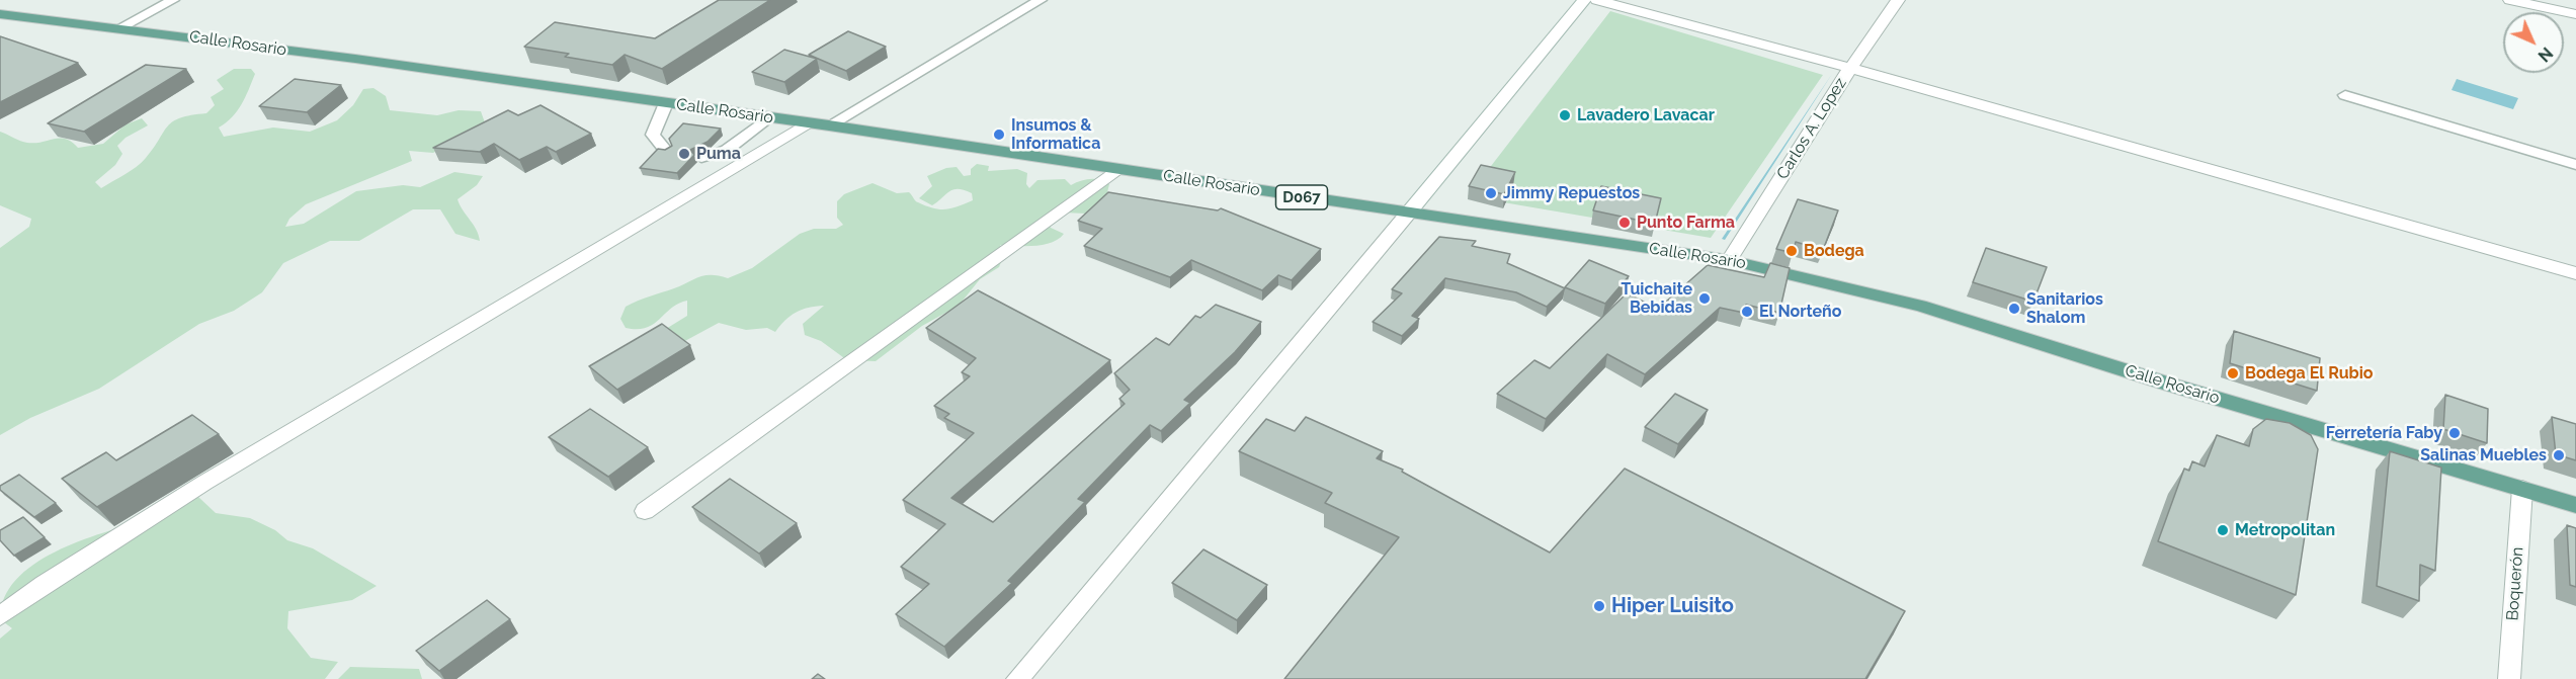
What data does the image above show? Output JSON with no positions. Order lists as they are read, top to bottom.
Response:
{
  "streets": {
    "main road": ["Calle Rosario", "D067"],
    "street": ["Carlos A. Lopez", "Boquerón"]
  },
  "crossings": [
    ["Calle Rosario", "Carlos A. Lopez"],
    ["Calle Rosario", "Boquerón"]
  ],
  "places": [
    "Lavadero Lavacar",
    "Insumos & Informatica",
    "Puma",
    "Jimmy Repuestos",
    "Punto Farma",
    "Bodega",
    "Tuichaite Bebidas",
    "Sanitarios Shalom",
    "El Norteño",
    "Bodega El Rubio",
    "Ferretería Faby",
    "Salinas Muebles",
    "Metropolitan",
    "Hiper Luisito"
  ],
  "north": "bottom right"
}
